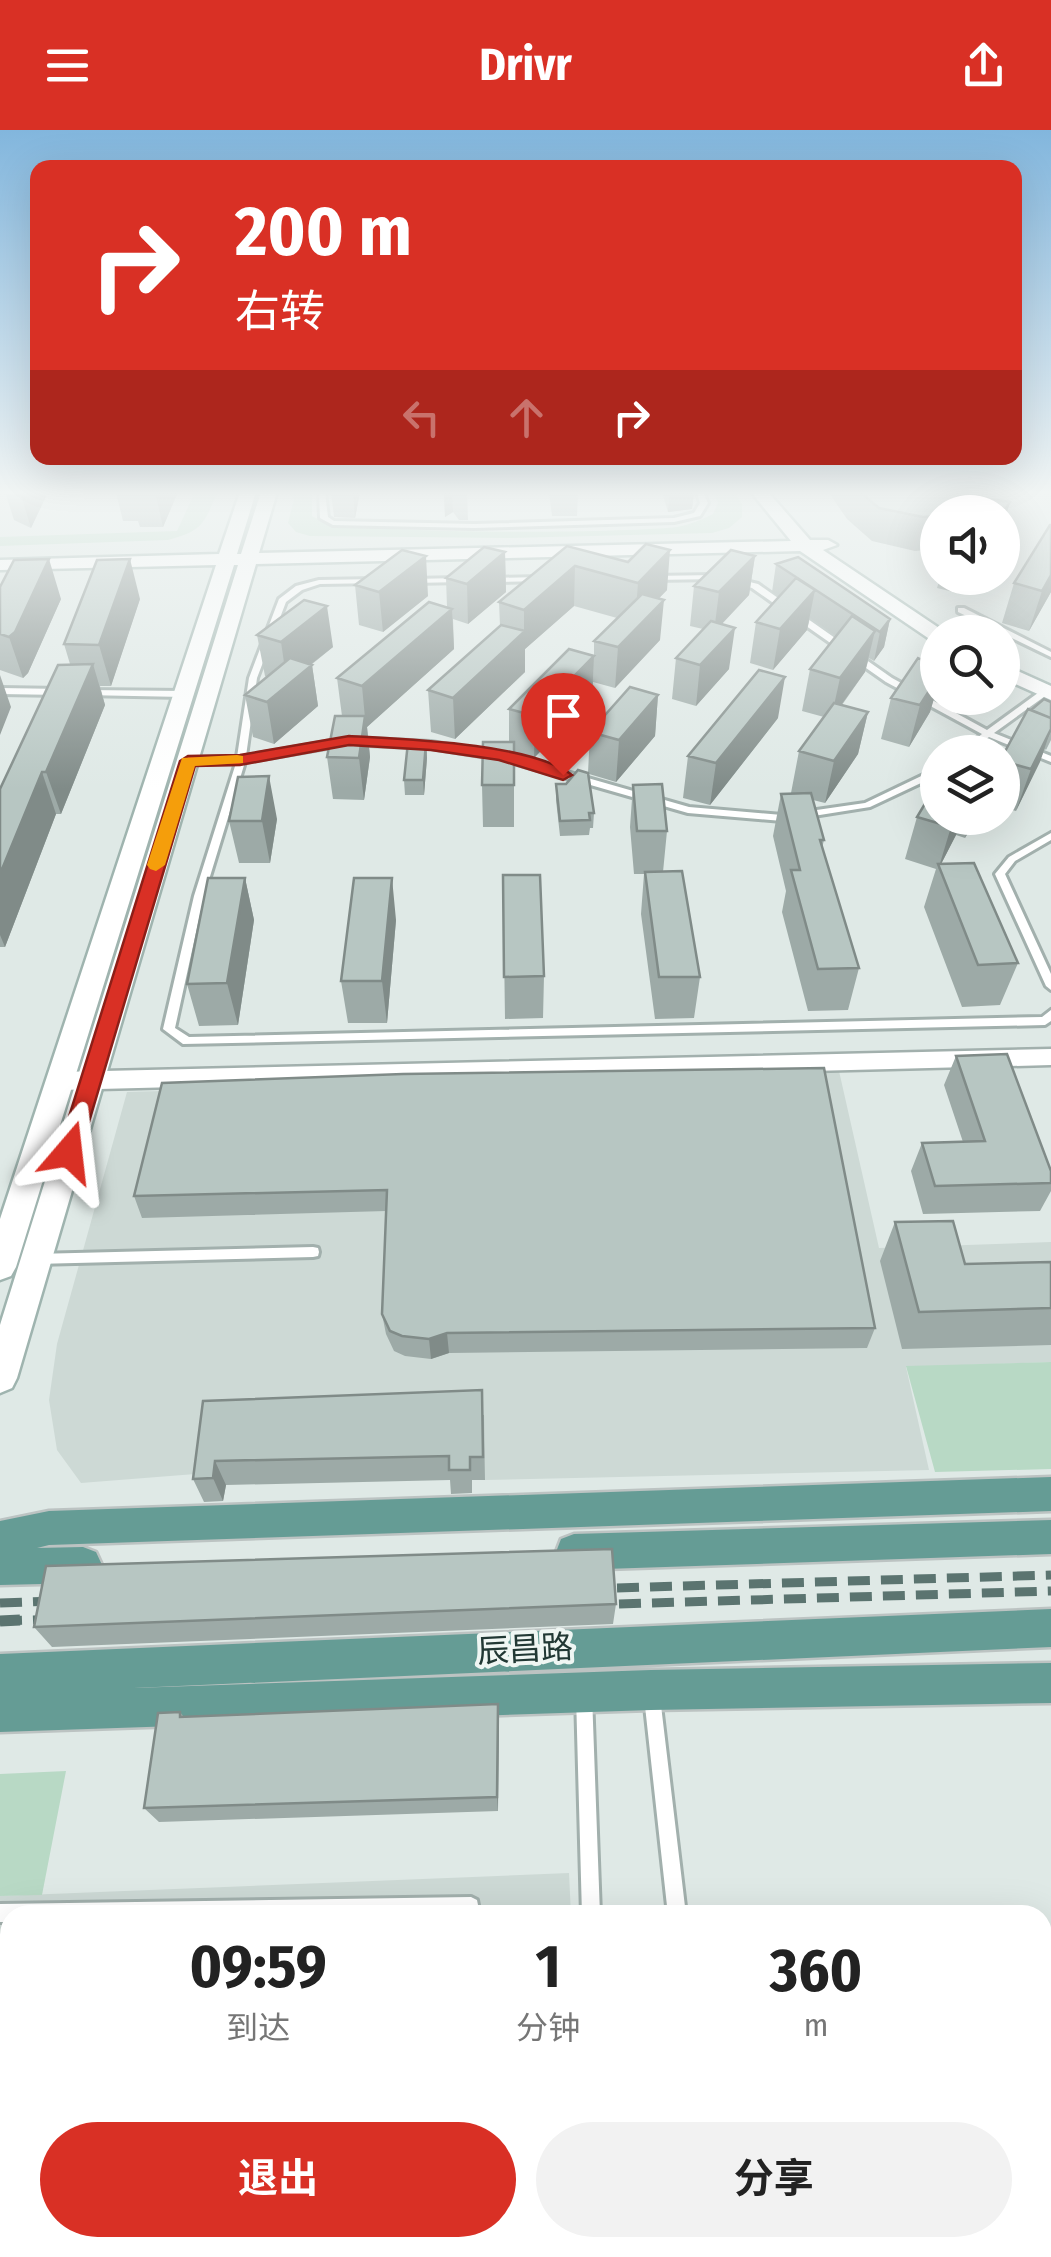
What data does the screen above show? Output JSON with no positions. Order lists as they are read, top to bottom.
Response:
{
  "streets": {
    "main road": ["辰昌路"]
  },
  "page": {
    "header": "Drivr",
    "turn": ["200 m", "右转"],
    "eta": [
      "09:59",
      "到达",
      "1",
      "分钟",
      "360",
      "m"
    ],
    "buttons": ["退出", "分享"]
  }
}
